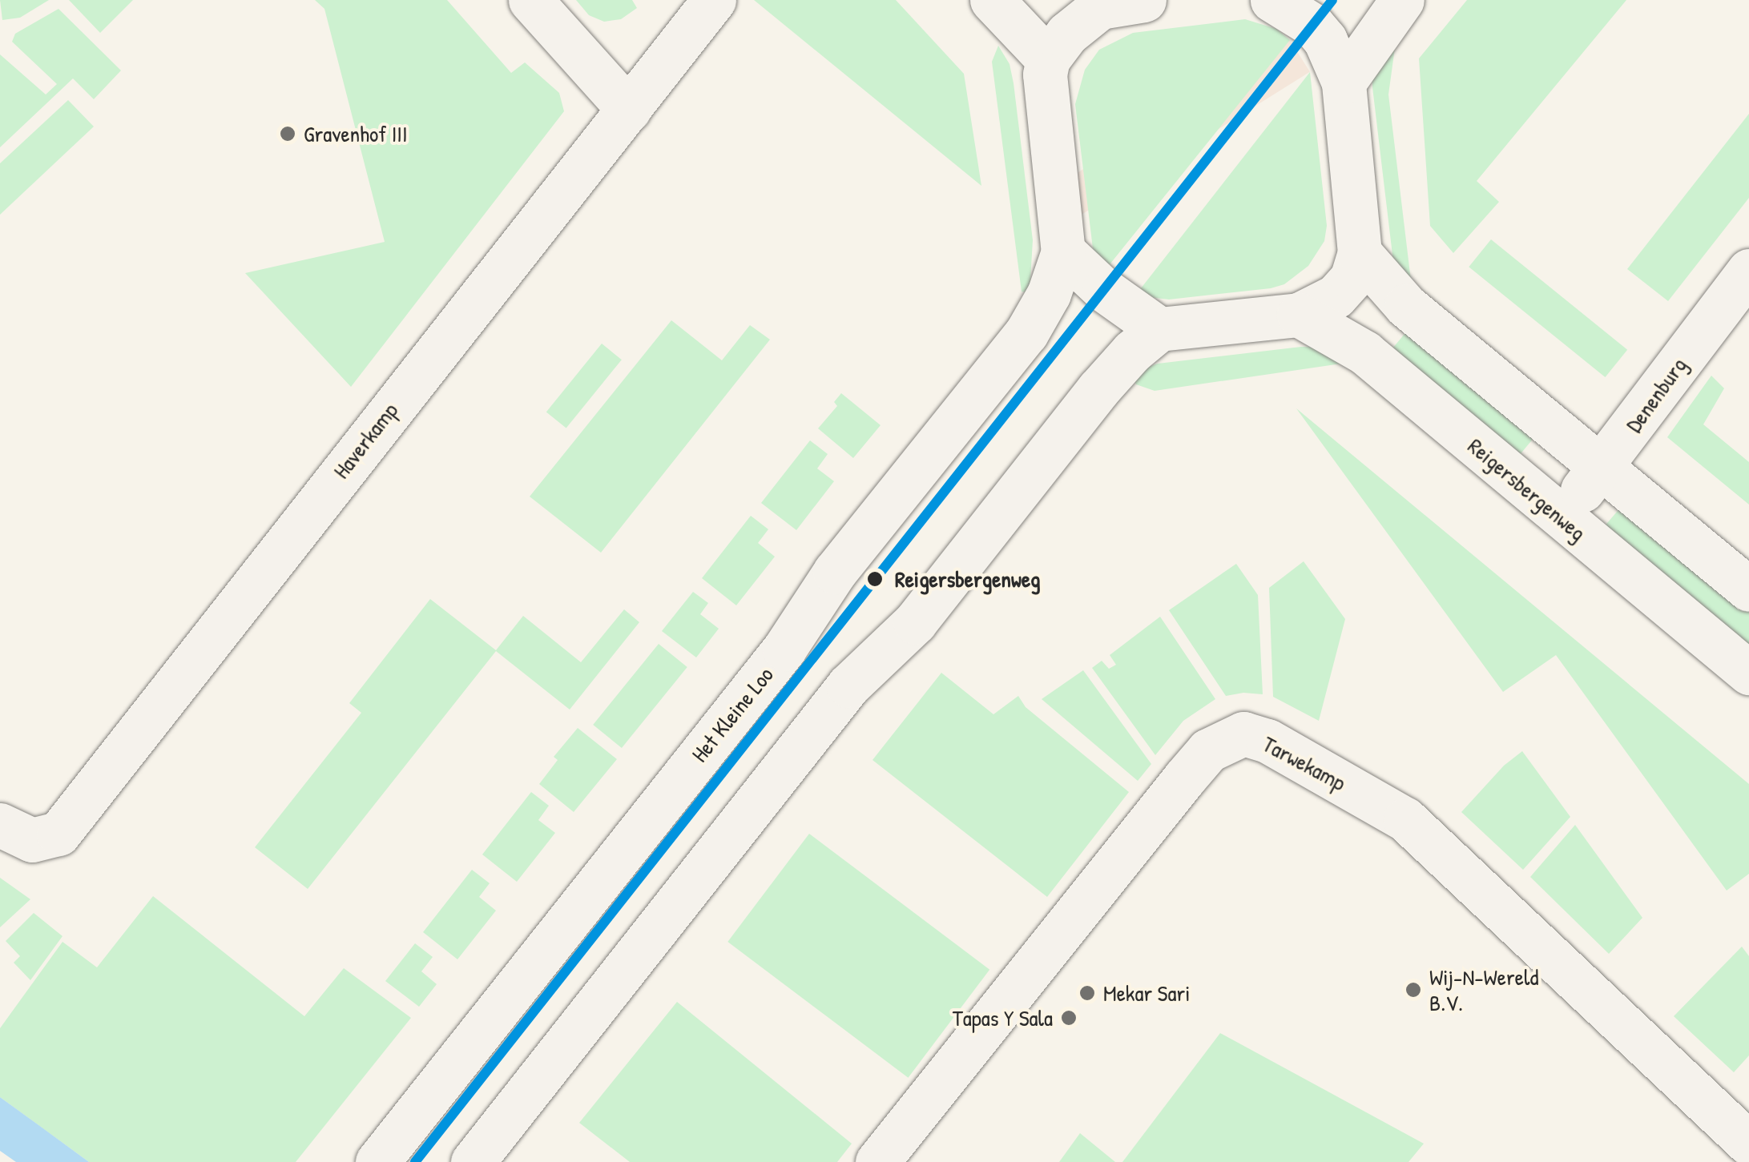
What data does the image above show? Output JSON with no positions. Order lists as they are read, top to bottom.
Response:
{
  "streets": {
    "street": [
      "Denenburg",
      "Haverkamp",
      "Reigersbergenweg",
      "Het Kleine Loo",
      "Tarwekamp"
    ]
  },
  "crossings": [
    ["Denenburg", "Reigersbergenweg"]
  ],
  "places": [
    "Gravenhof III",
    "Reigersbergenweg",
    "Wij-N-Wereld B.V.",
    "Mekar Sari",
    "Tapas Y Sala"
  ]
}
